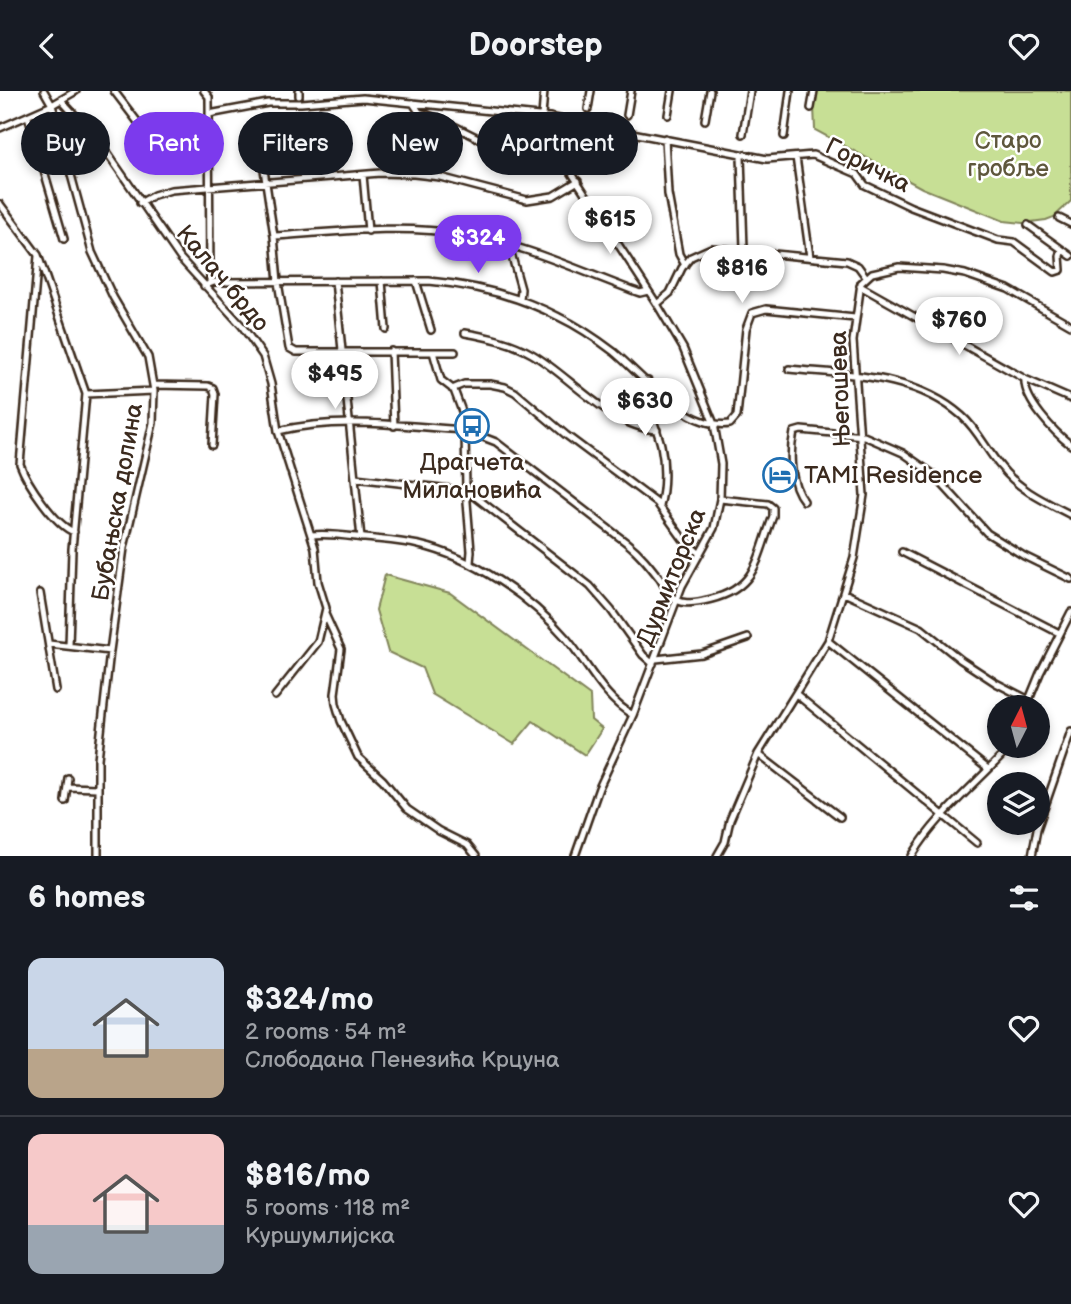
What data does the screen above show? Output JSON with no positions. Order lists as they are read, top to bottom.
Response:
{
  "streets": {
    "street": [
      "Горичка",
      "Калач брдо",
      "Његошева",
      "Бубањска долина",
      "Дурмиторска"
    ]
  },
  "parks": ["Старо гробље"],
  "places": {
    "bus stop": ["Драгчета Милановића"],
    "hotel": ["TAMI Residence"]
  },
  "north": "top",
  "page": {
    "header": "Doorstep",
    "chip": [
      "Buy",
      "Rent",
      "Filters",
      "New",
      "Apartment"
    ],
    "price": [
      "$615",
      "$324",
      "$816",
      "$760",
      "$495",
      "$630"
    ],
    "heading": "6 homes",
    "list": [
      {
        "name": "$324/mo",
        "note": "2 rooms · 54 m² · Слободана Пенезића Крцуна"
      },
      {
        "name": "$816/mo",
        "note": "5 rooms · 118 m² · Куршумлијска"
      }
    ]
  }
}
